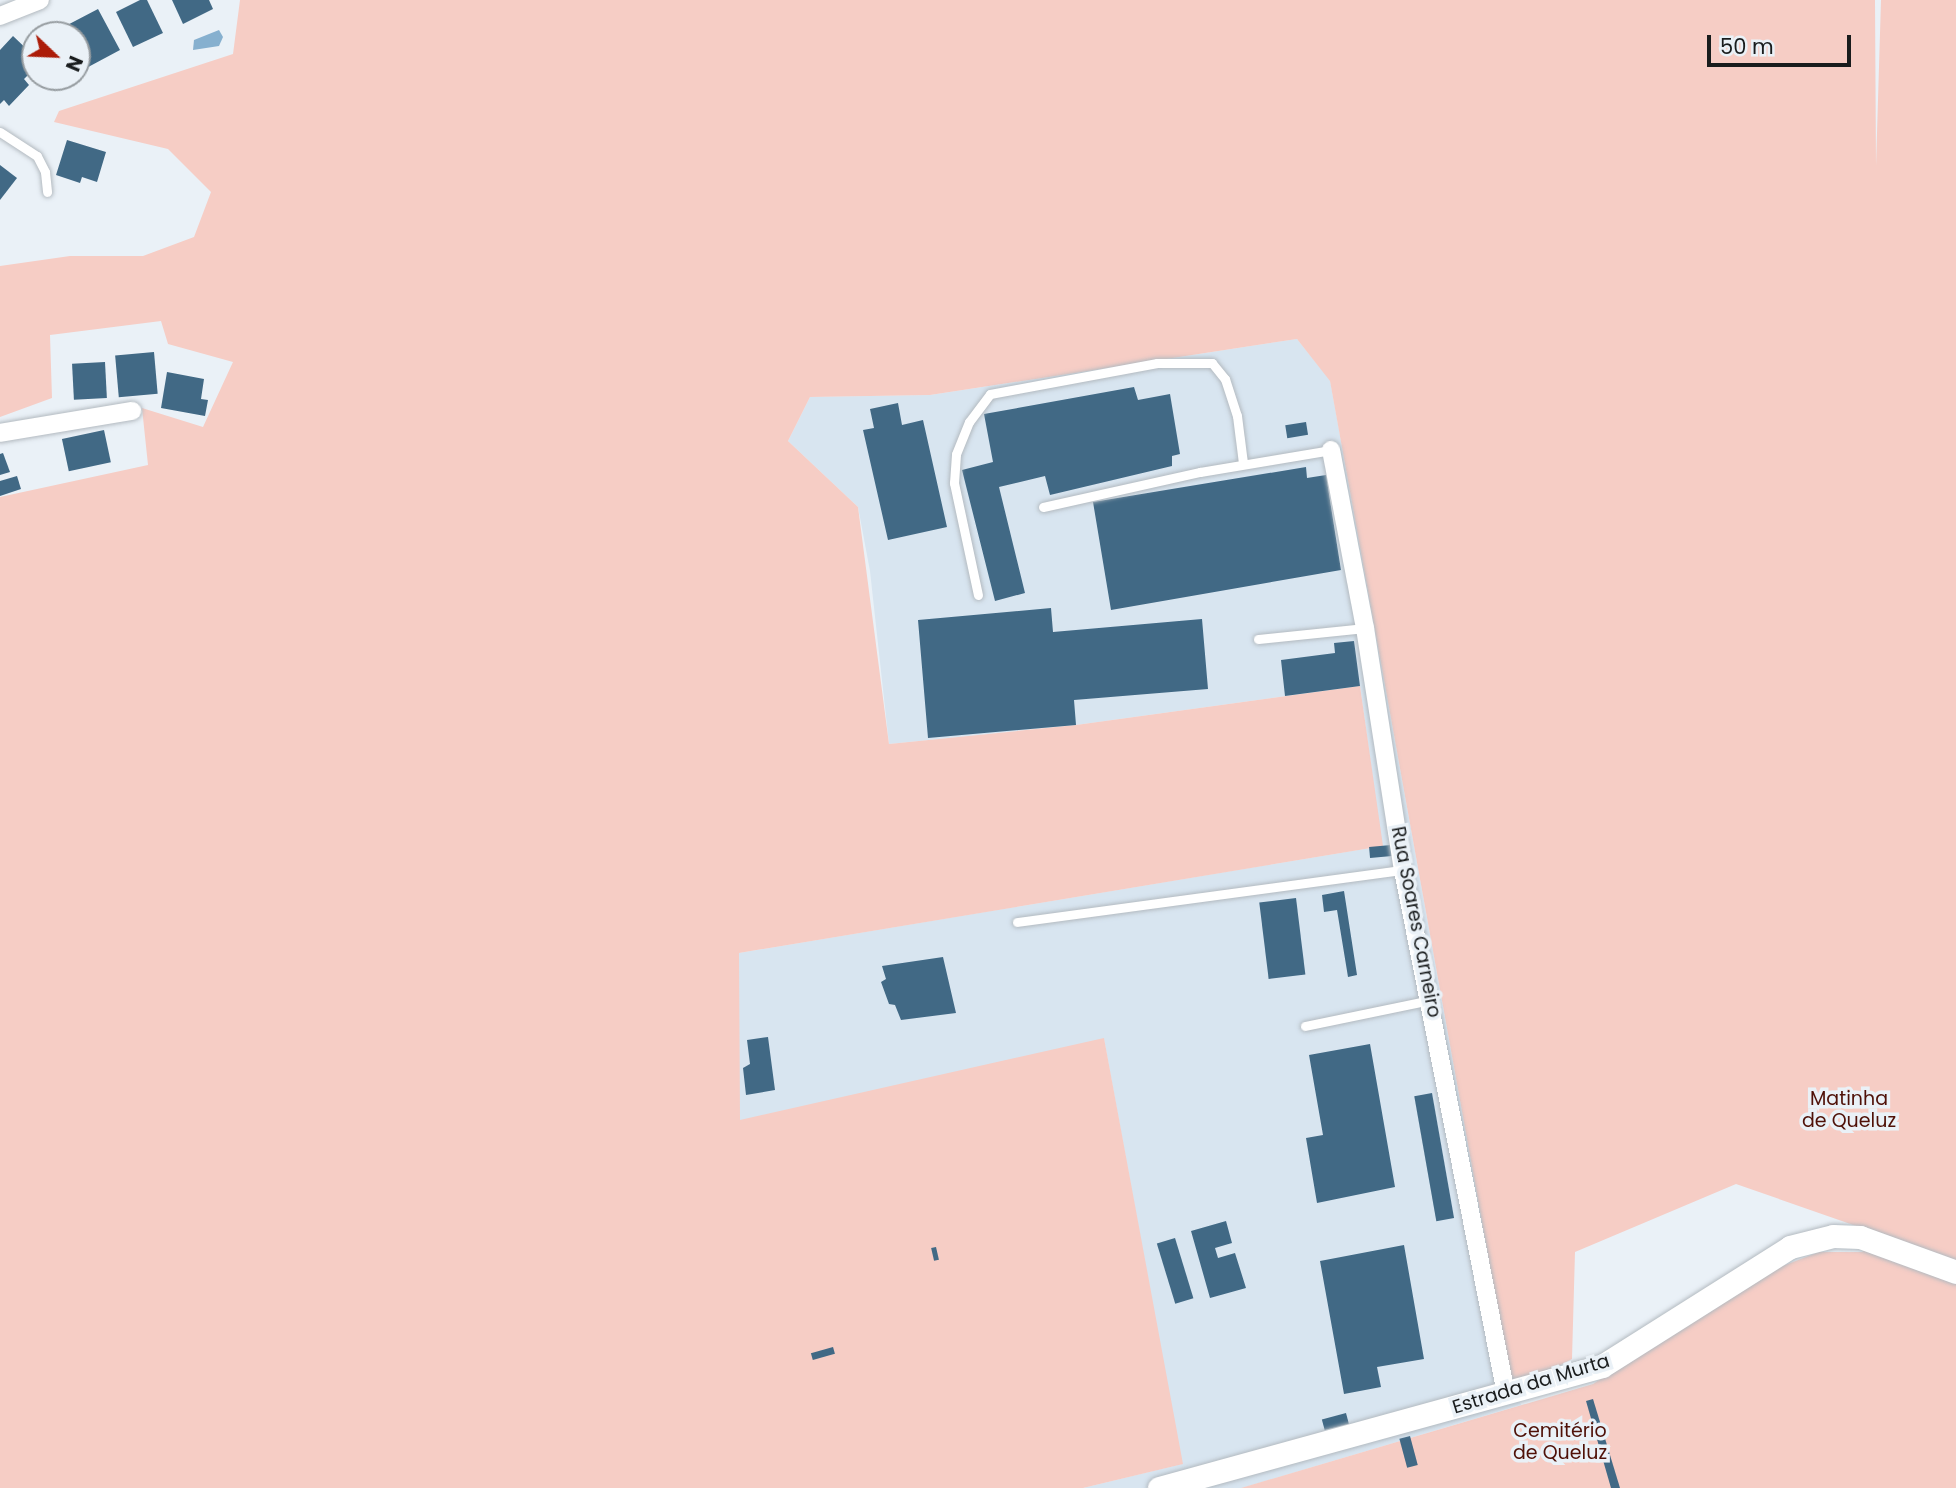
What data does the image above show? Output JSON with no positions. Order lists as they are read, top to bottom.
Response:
{
  "streets": {
    "street": ["Rua Soares Carneiro", "Estrada da Murta"]
  },
  "crossings": [
    ["Rua Soares Carneiro", "Estrada da Murta"]
  ],
  "parks": ["Matinha de Queluz", "Cemitério de Queluz"],
  "scale_bar": "50 m",
  "north": "bottom right"
}
